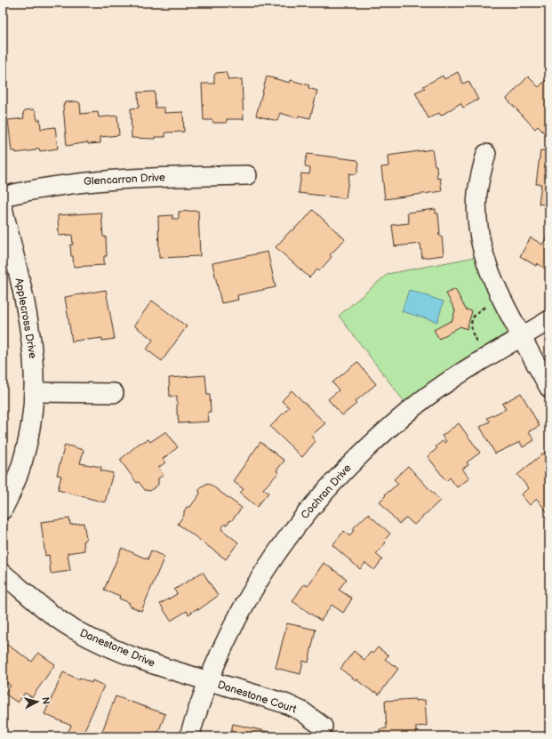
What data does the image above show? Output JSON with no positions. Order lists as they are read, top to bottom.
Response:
{
  "streets": {
    "street": [
      "Glencarron Drive",
      "Applecross Drive",
      "Cochran Drive",
      "Danestone Drive",
      "Danestone Court"
    ]
  },
  "crossings": [
    ["Cochran Drive", "Danestone Drive"],
    ["Cochran Drive", "Danestone Court"],
    ["Danestone Drive", "Danestone Court"]
  ],
  "north": "right"
}
